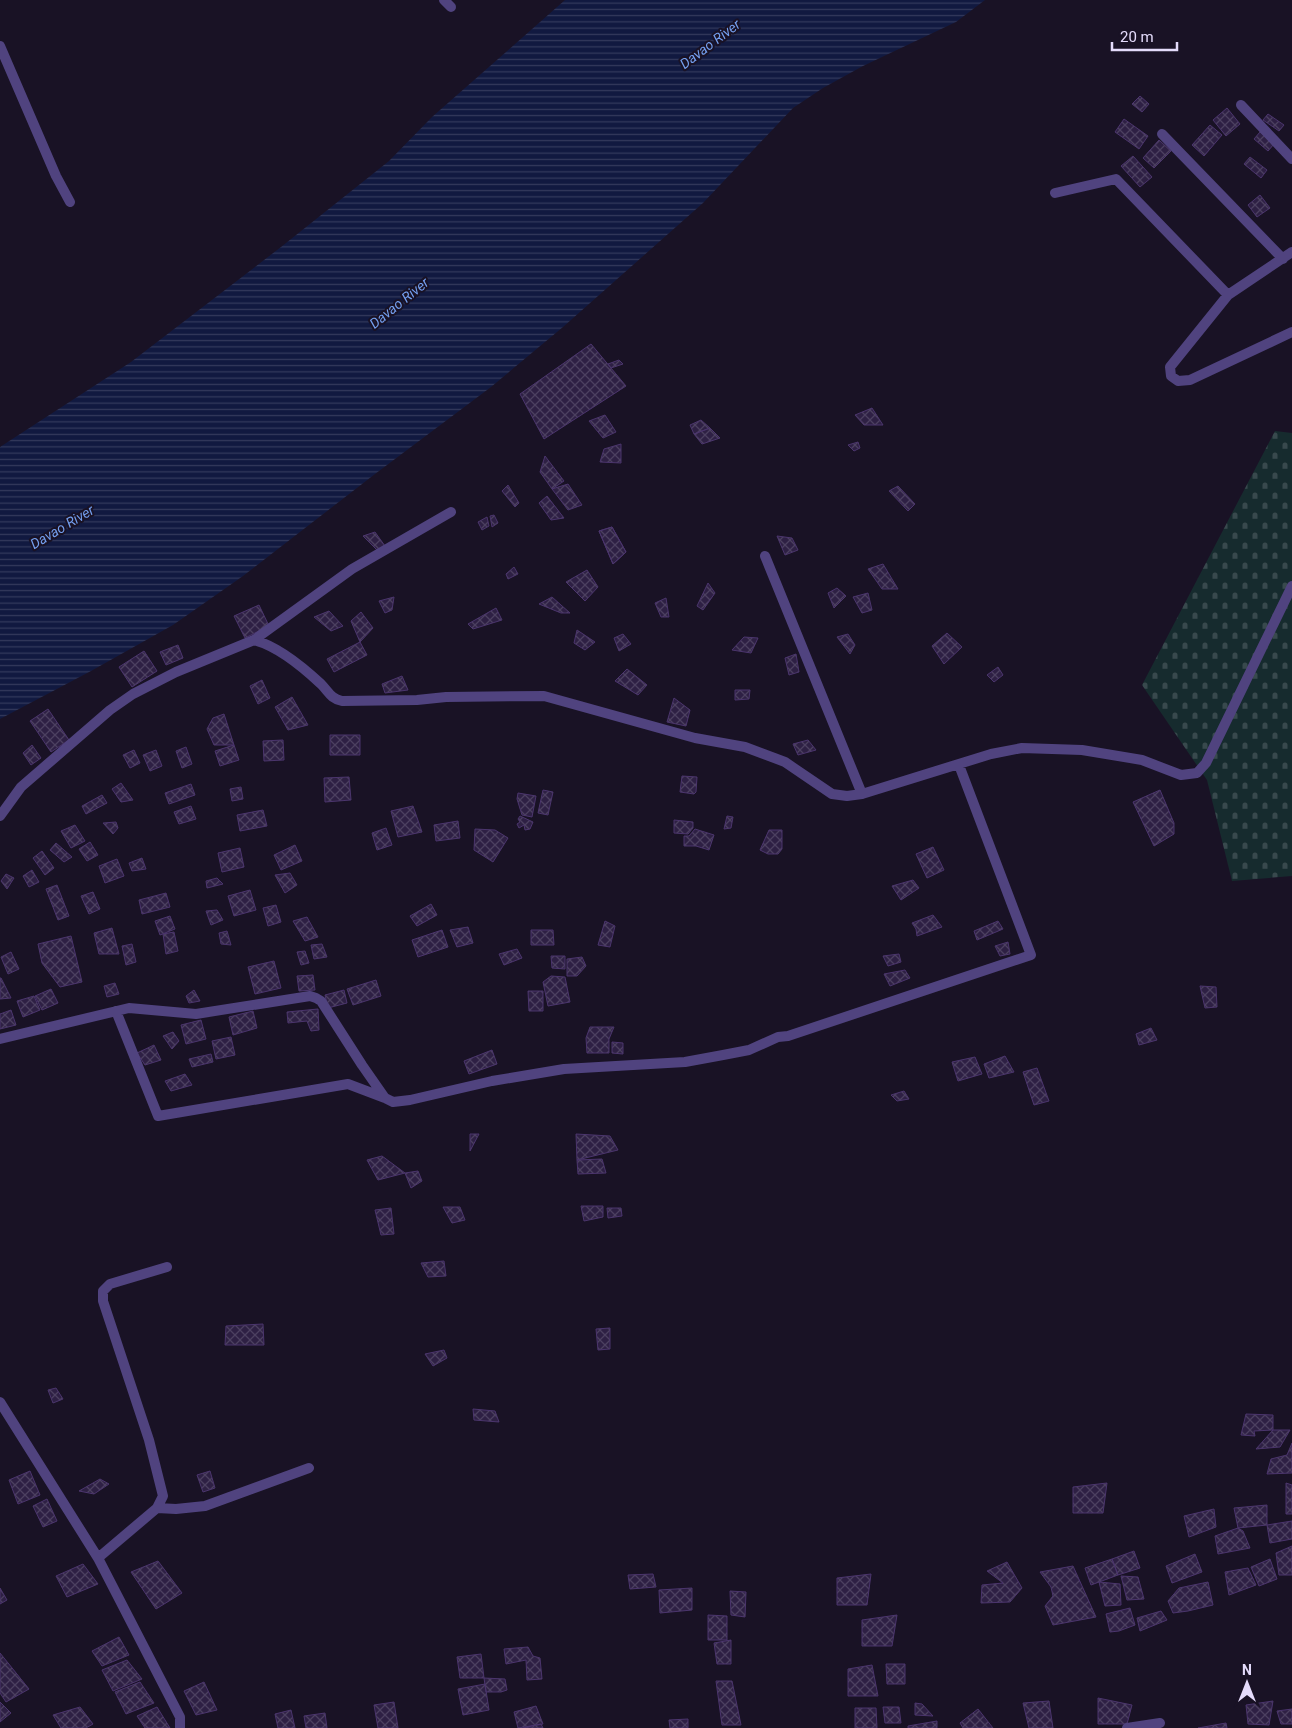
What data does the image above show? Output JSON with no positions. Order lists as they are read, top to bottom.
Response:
{
  "water": ["Davao River"],
  "scale_bar": "20 m",
  "north": "top"
}
